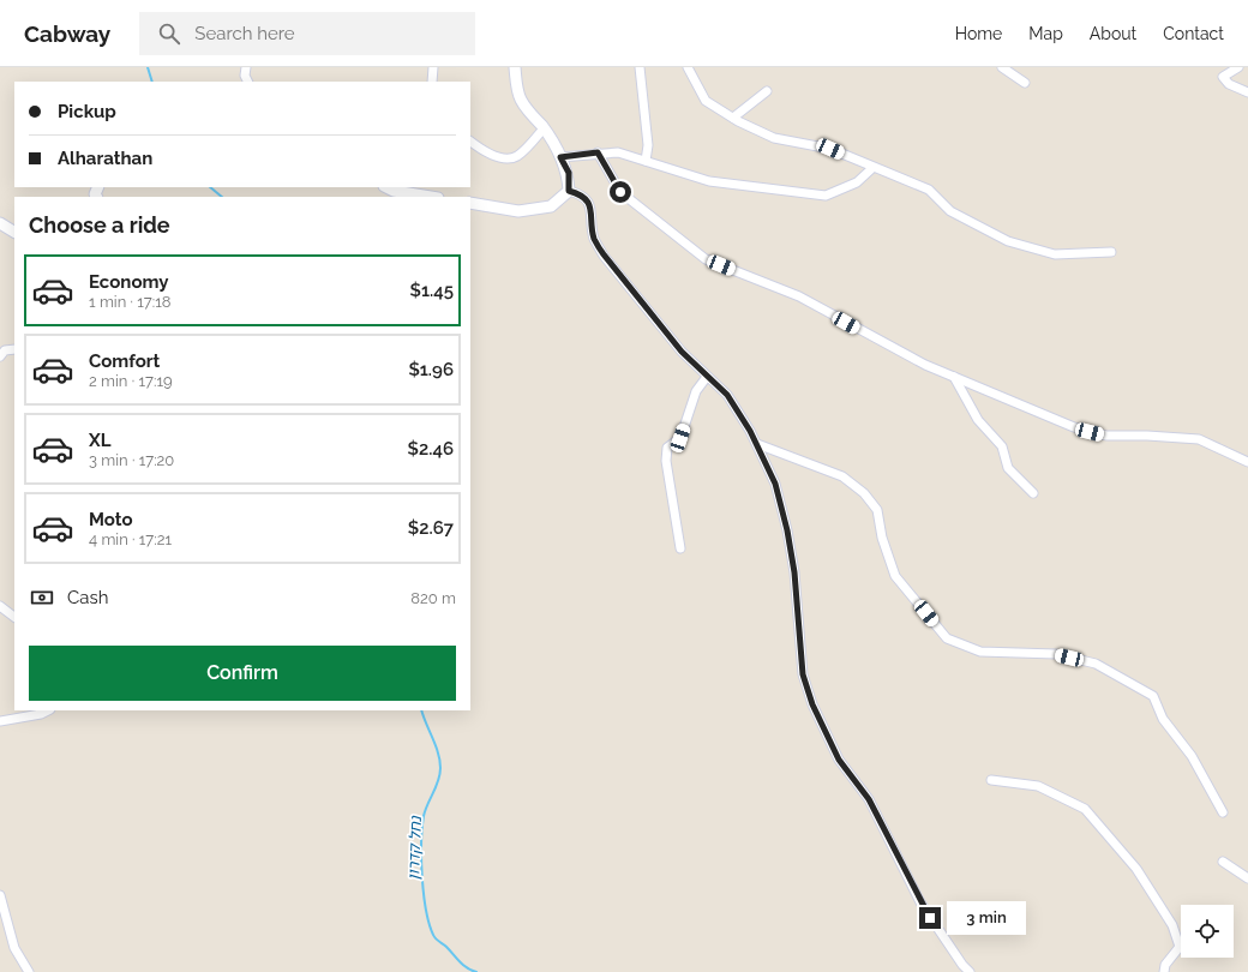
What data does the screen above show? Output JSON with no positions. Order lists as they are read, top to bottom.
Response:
{
  "water": ["נחל קדרון"],
  "page": {
    "header": "Cabway",
    "search": "Search here",
    "nav": [
      "Home",
      "Map",
      "About",
      "Contact"
    ],
    "banner": ["Pickup", "Alharathan"],
    "heading": "Choose a ride",
    "list": [
      {
        "name": "Economy",
        "note": "1 min · 17:18",
        "value": "$1.45"
      },
      {
        "name": "Comfort",
        "note": "2 min · 17:19",
        "value": "$1.96"
      },
      {
        "name": "XL",
        "note": "3 min · 17:20",
        "value": "$2.46"
      },
      {
        "name": "Moto",
        "note": "4 min · 17:21",
        "value": "$2.67"
      }
    ],
    "pay": ["Cash", "820 m"],
    "buttons": "Confirm",
    "bubble": "3 min"
  }
}
